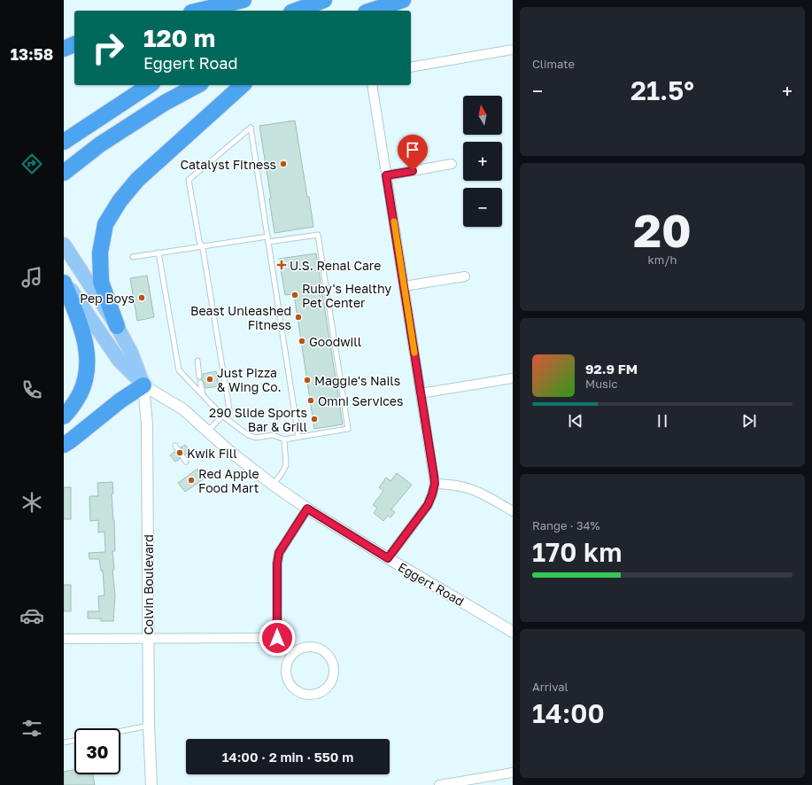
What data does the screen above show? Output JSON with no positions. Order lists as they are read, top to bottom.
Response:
{
  "streets": {
    "street": ["Eggert Road", "Colvin Boulevard"]
  },
  "crossings": [
    ["Eggert Road", "Colvin Boulevard"]
  ],
  "places": {
    "other": [
      "Catalyst Fitness",
      "Ruby's Healthy Pet Center",
      "Pep Boys",
      "Beast Unleashed Fitness",
      "Goodwill",
      "Just Pizza & Wing Co.",
      "Maggie's Nails",
      "Omni Services",
      "290 Slide Sports Bar & Grill",
      "Kwik Fill",
      "Red Apple Food Mart"
    ],
    "health": ["U.S. Renal Care"]
  },
  "north": "top",
  "page": {
    "tabs": "13:58",
    "tile": [
      "Climate",
      ["20", "km/h"],
      ["Range · 34%", "170 km"],
      ["Arrival", "14:00"]
    ],
    "turn": ["120 m", "Eggert Road"],
    "heat": ["−", "21.5°", "+"],
    "map_buttons": ["+", "−"],
    "song": ["92.9 FM", "Music"],
    "limit": "30",
    "trip": "14:00 · 2 min · 550 m"
  }
}
